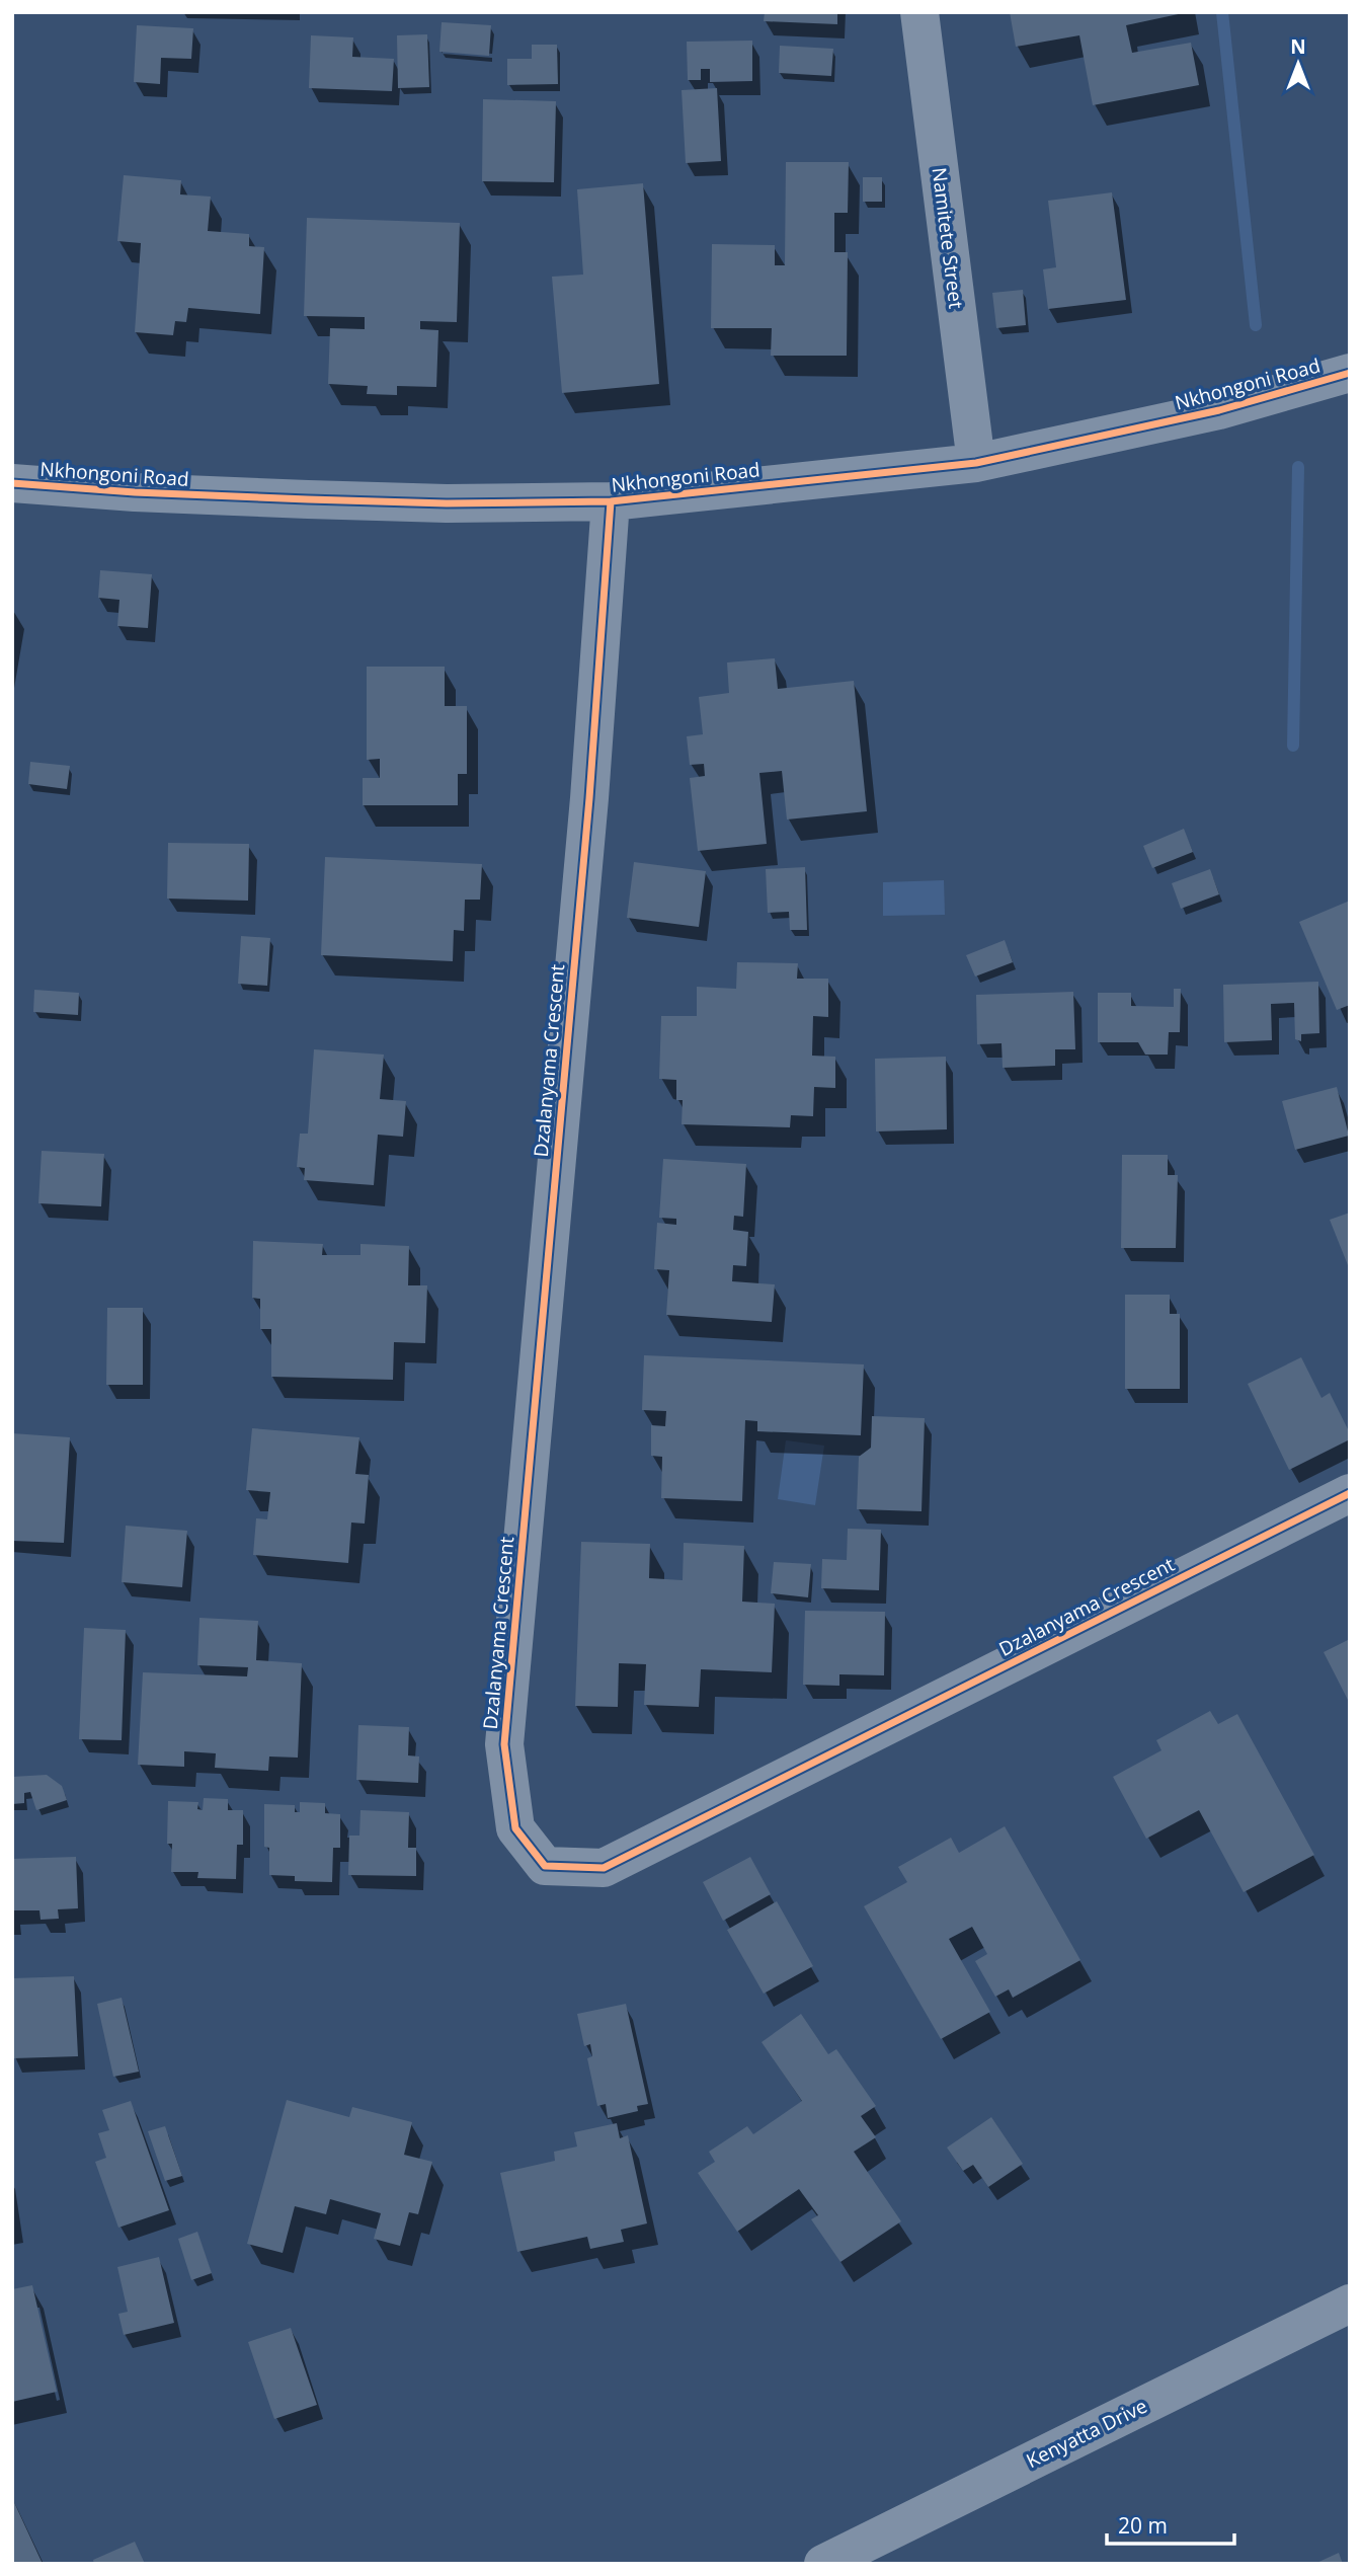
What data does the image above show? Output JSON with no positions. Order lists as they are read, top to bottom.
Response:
{
  "streets": {
    "street": [
      "Namitete Street",
      "Nkhongoni Road",
      "Dzalanyama Crescent",
      "Kenyatta Drive"
    ]
  },
  "crossings": [
    ["Namitete Street", "Nkhongoni Road"],
    ["Nkhongoni Road", "Dzalanyama Crescent"]
  ],
  "scale_bar": "20 m",
  "north": "top"
}
